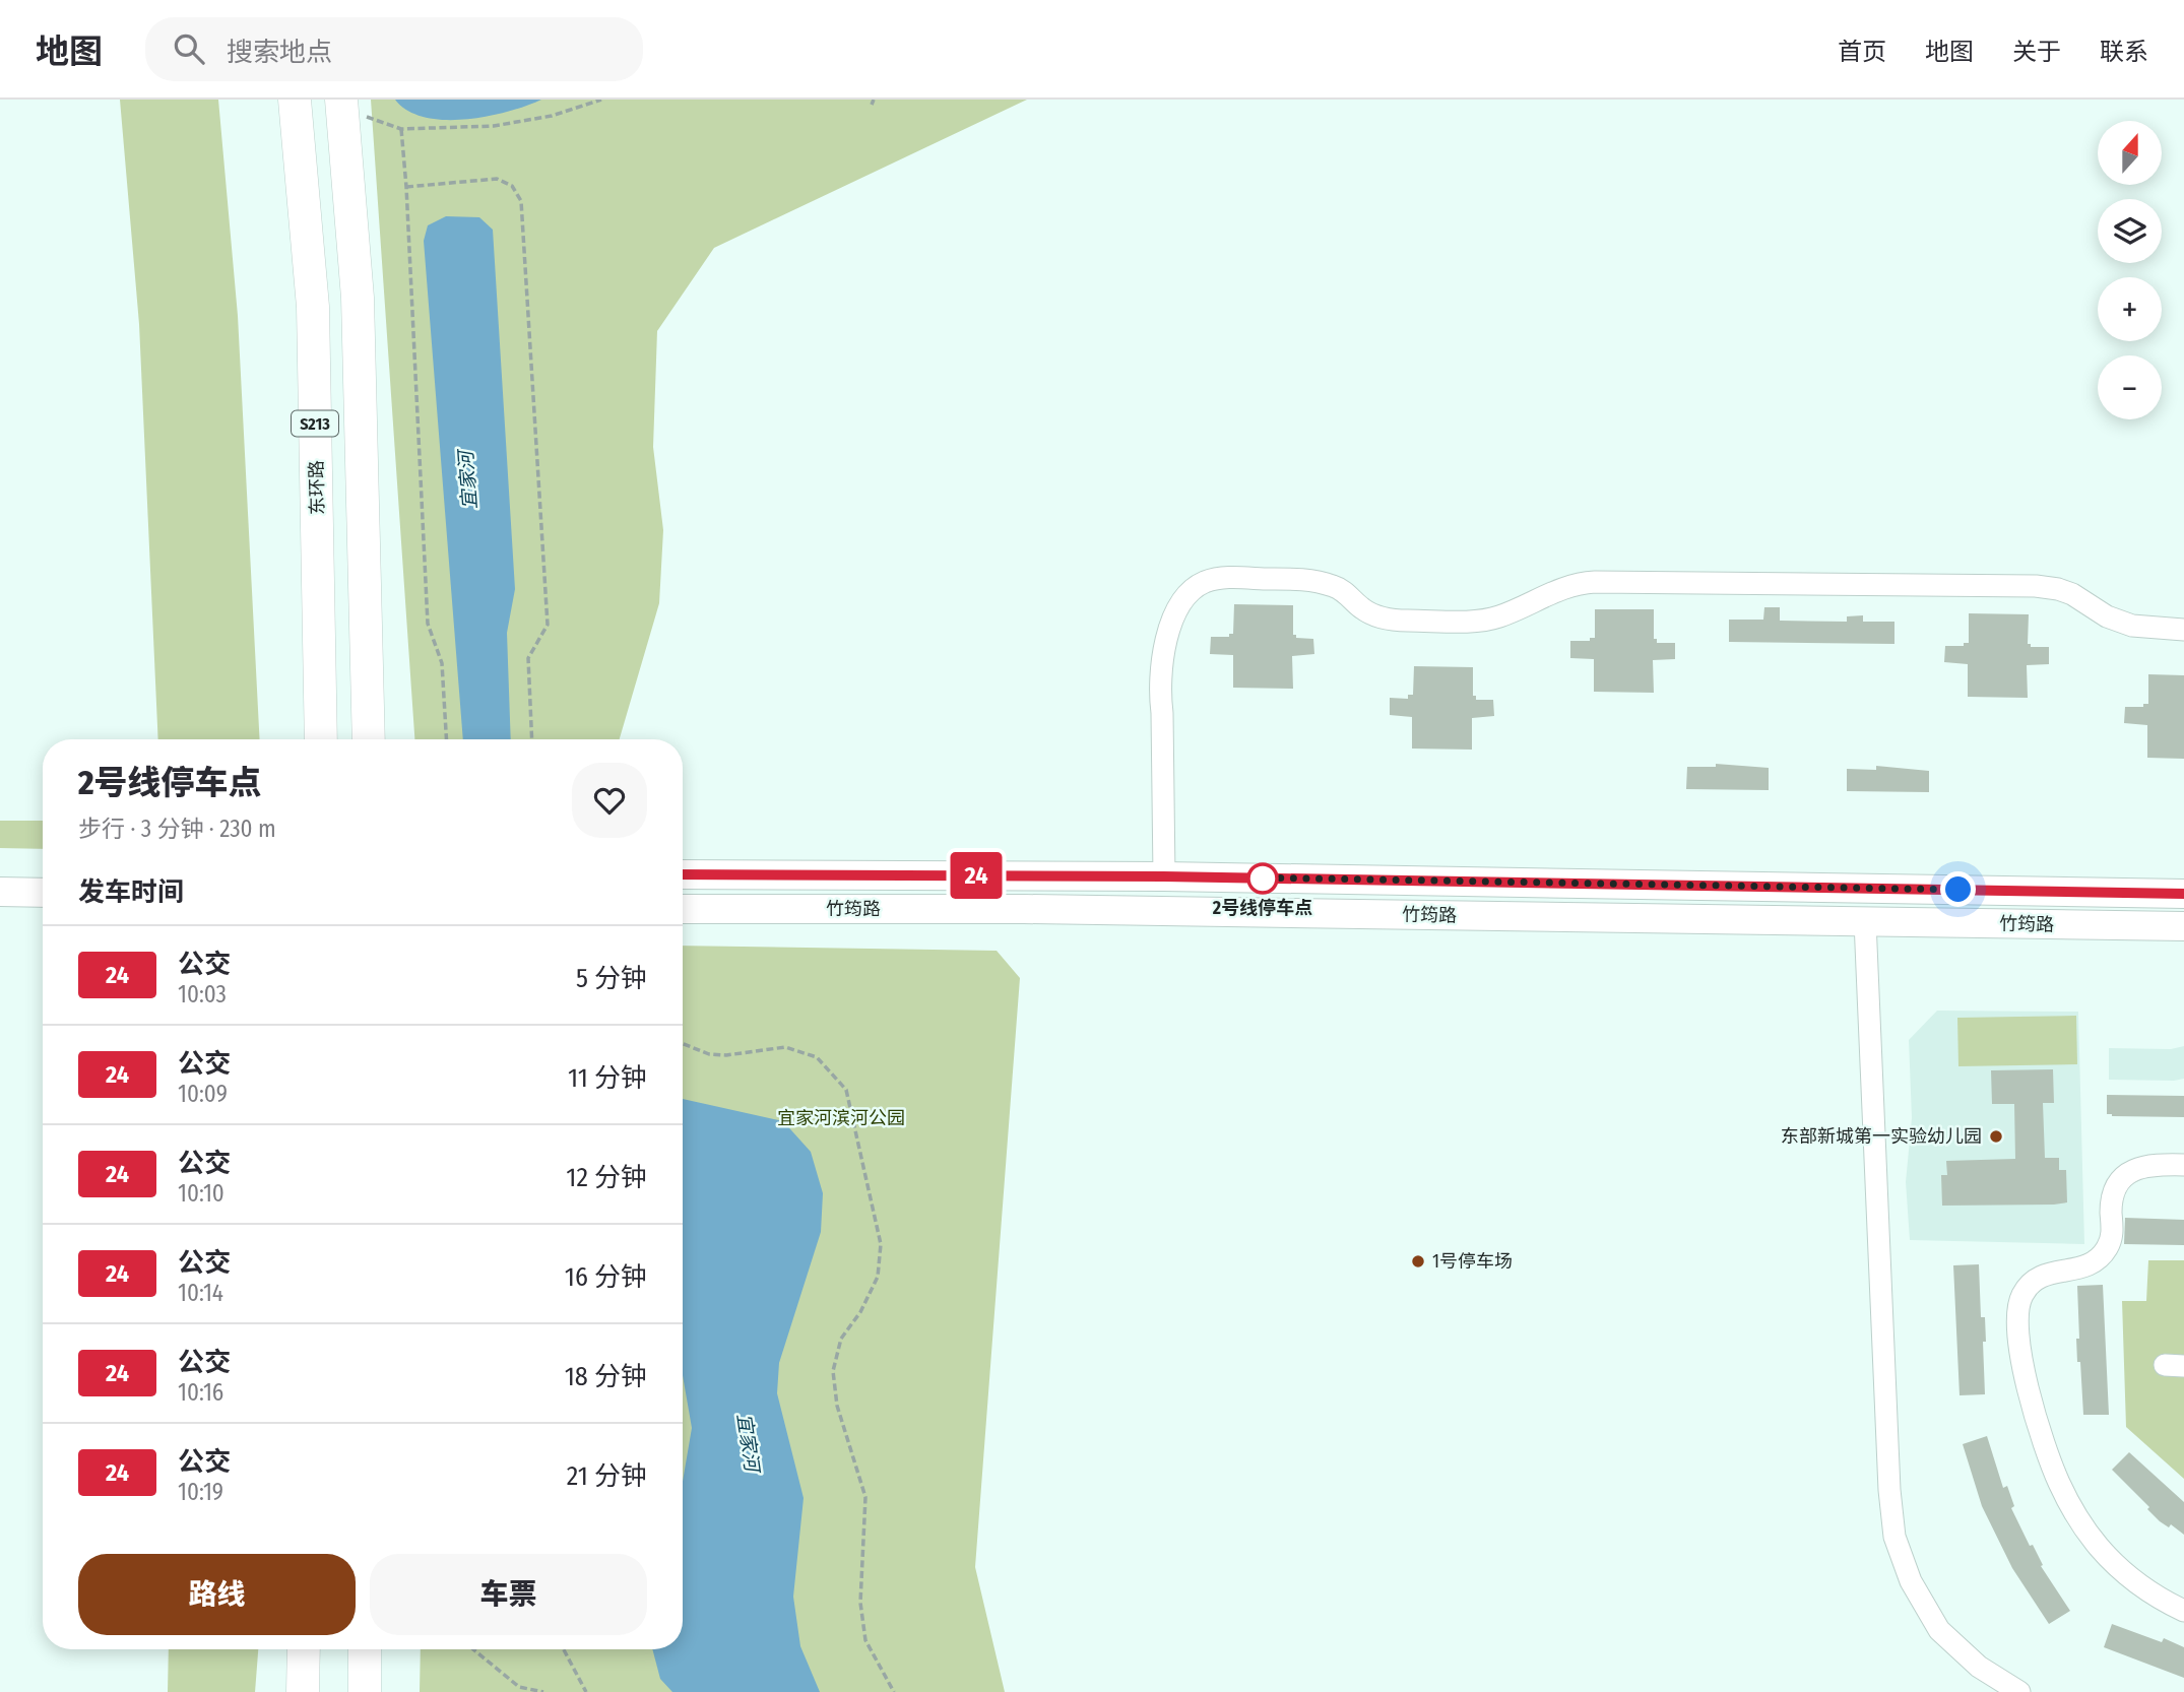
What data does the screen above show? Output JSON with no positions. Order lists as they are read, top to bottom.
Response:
{
  "streets": {
    "highway": ["S213", "东环路"],
    "main road": ["竹筠路"]
  },
  "water": ["宜家河"],
  "parks": ["宜家河滨河公园"],
  "places": ["2号线停车点", "东部新城第一实验幼儿园", "1号停车场"],
  "lines": ["bus line 24"],
  "north": "top",
  "page": {
    "header": "地图",
    "search": "搜索地点",
    "nav": [
      "首页",
      "地图",
      "关于",
      "联系"
    ],
    "on_map": "24",
    "map_buttons": ["+", "−"],
    "heading": [
      ["2号线停车点", "步行 · 3 分钟 · 230 m"],
      "发车时间"
    ],
    "list": [
      {
        "mark": "24",
        "name": "公交",
        "note": "10:03",
        "value": "5 分钟"
      },
      {
        "mark": "24",
        "name": "公交",
        "note": "10:09",
        "value": "11 分钟"
      },
      {
        "mark": "24",
        "name": "公交",
        "note": "10:10",
        "value": "12 分钟"
      },
      {
        "mark": "24",
        "name": "公交",
        "note": "10:14",
        "value": "16 分钟"
      },
      {
        "mark": "24",
        "name": "公交",
        "note": "10:16",
        "value": "18 分钟"
      },
      {
        "mark": "24",
        "name": "公交",
        "note": "10:19",
        "value": "21 分钟"
      }
    ],
    "buttons": ["路线", "车票"]
  }
}
